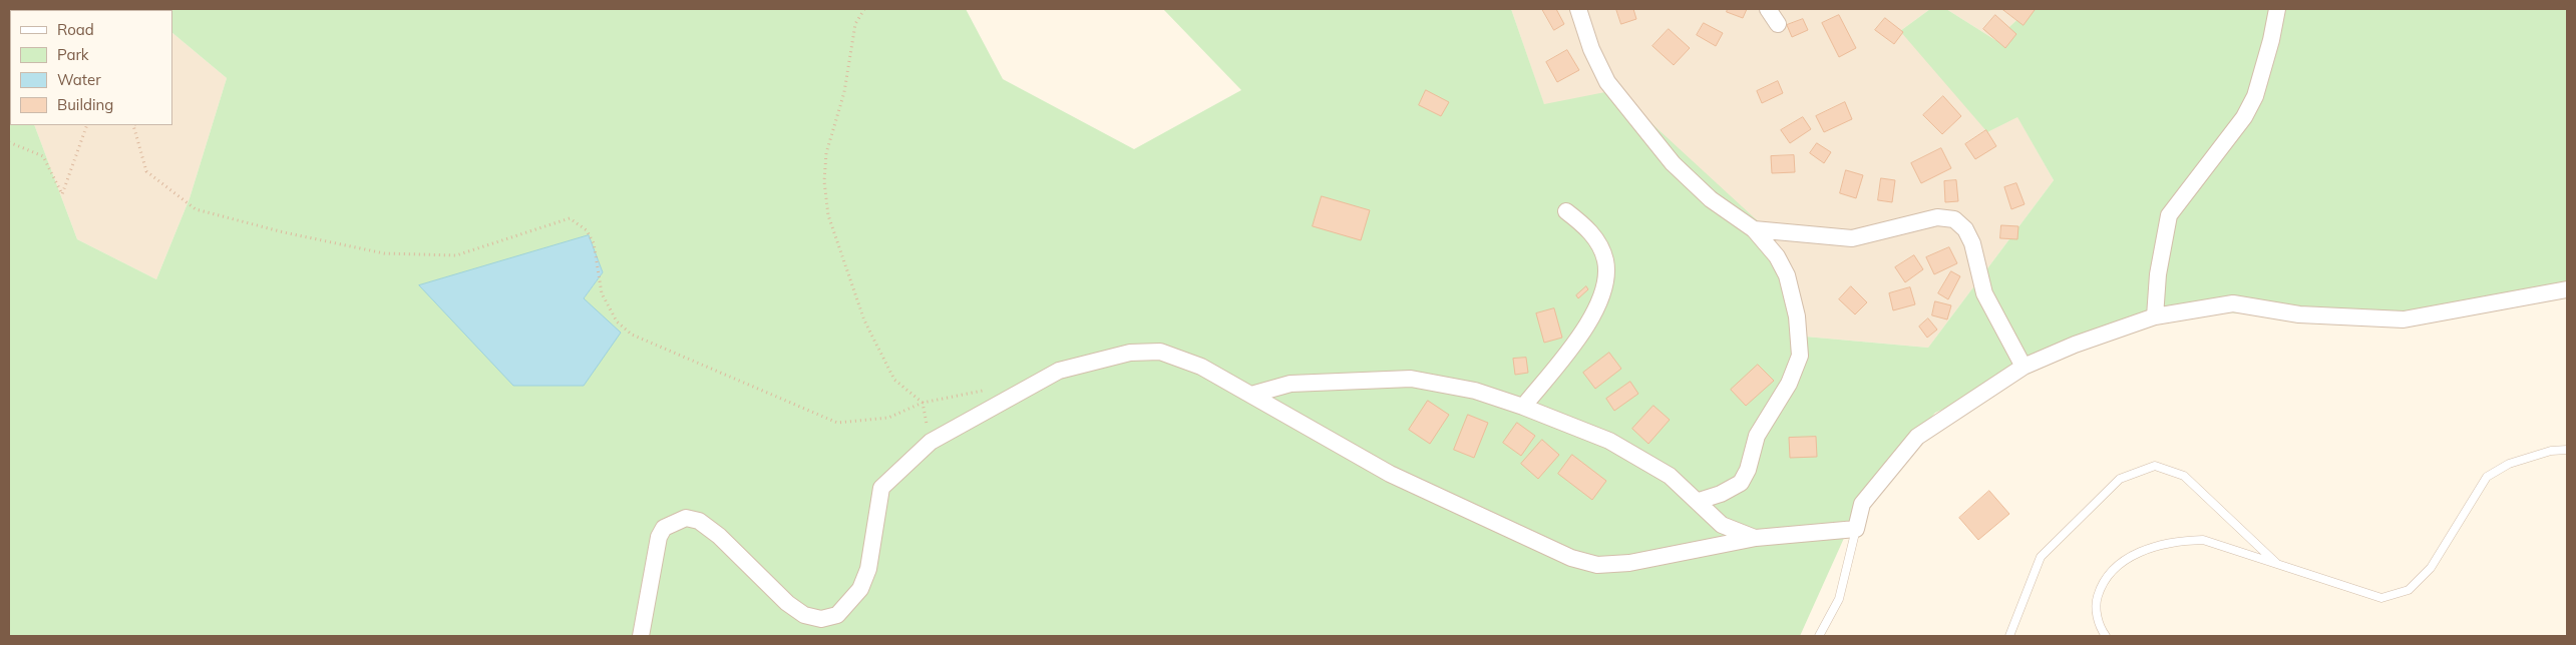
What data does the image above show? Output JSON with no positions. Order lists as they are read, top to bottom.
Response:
{
  "legend": [
    "Road",
    "Park",
    "Water",
    "Building"
  ]
}
